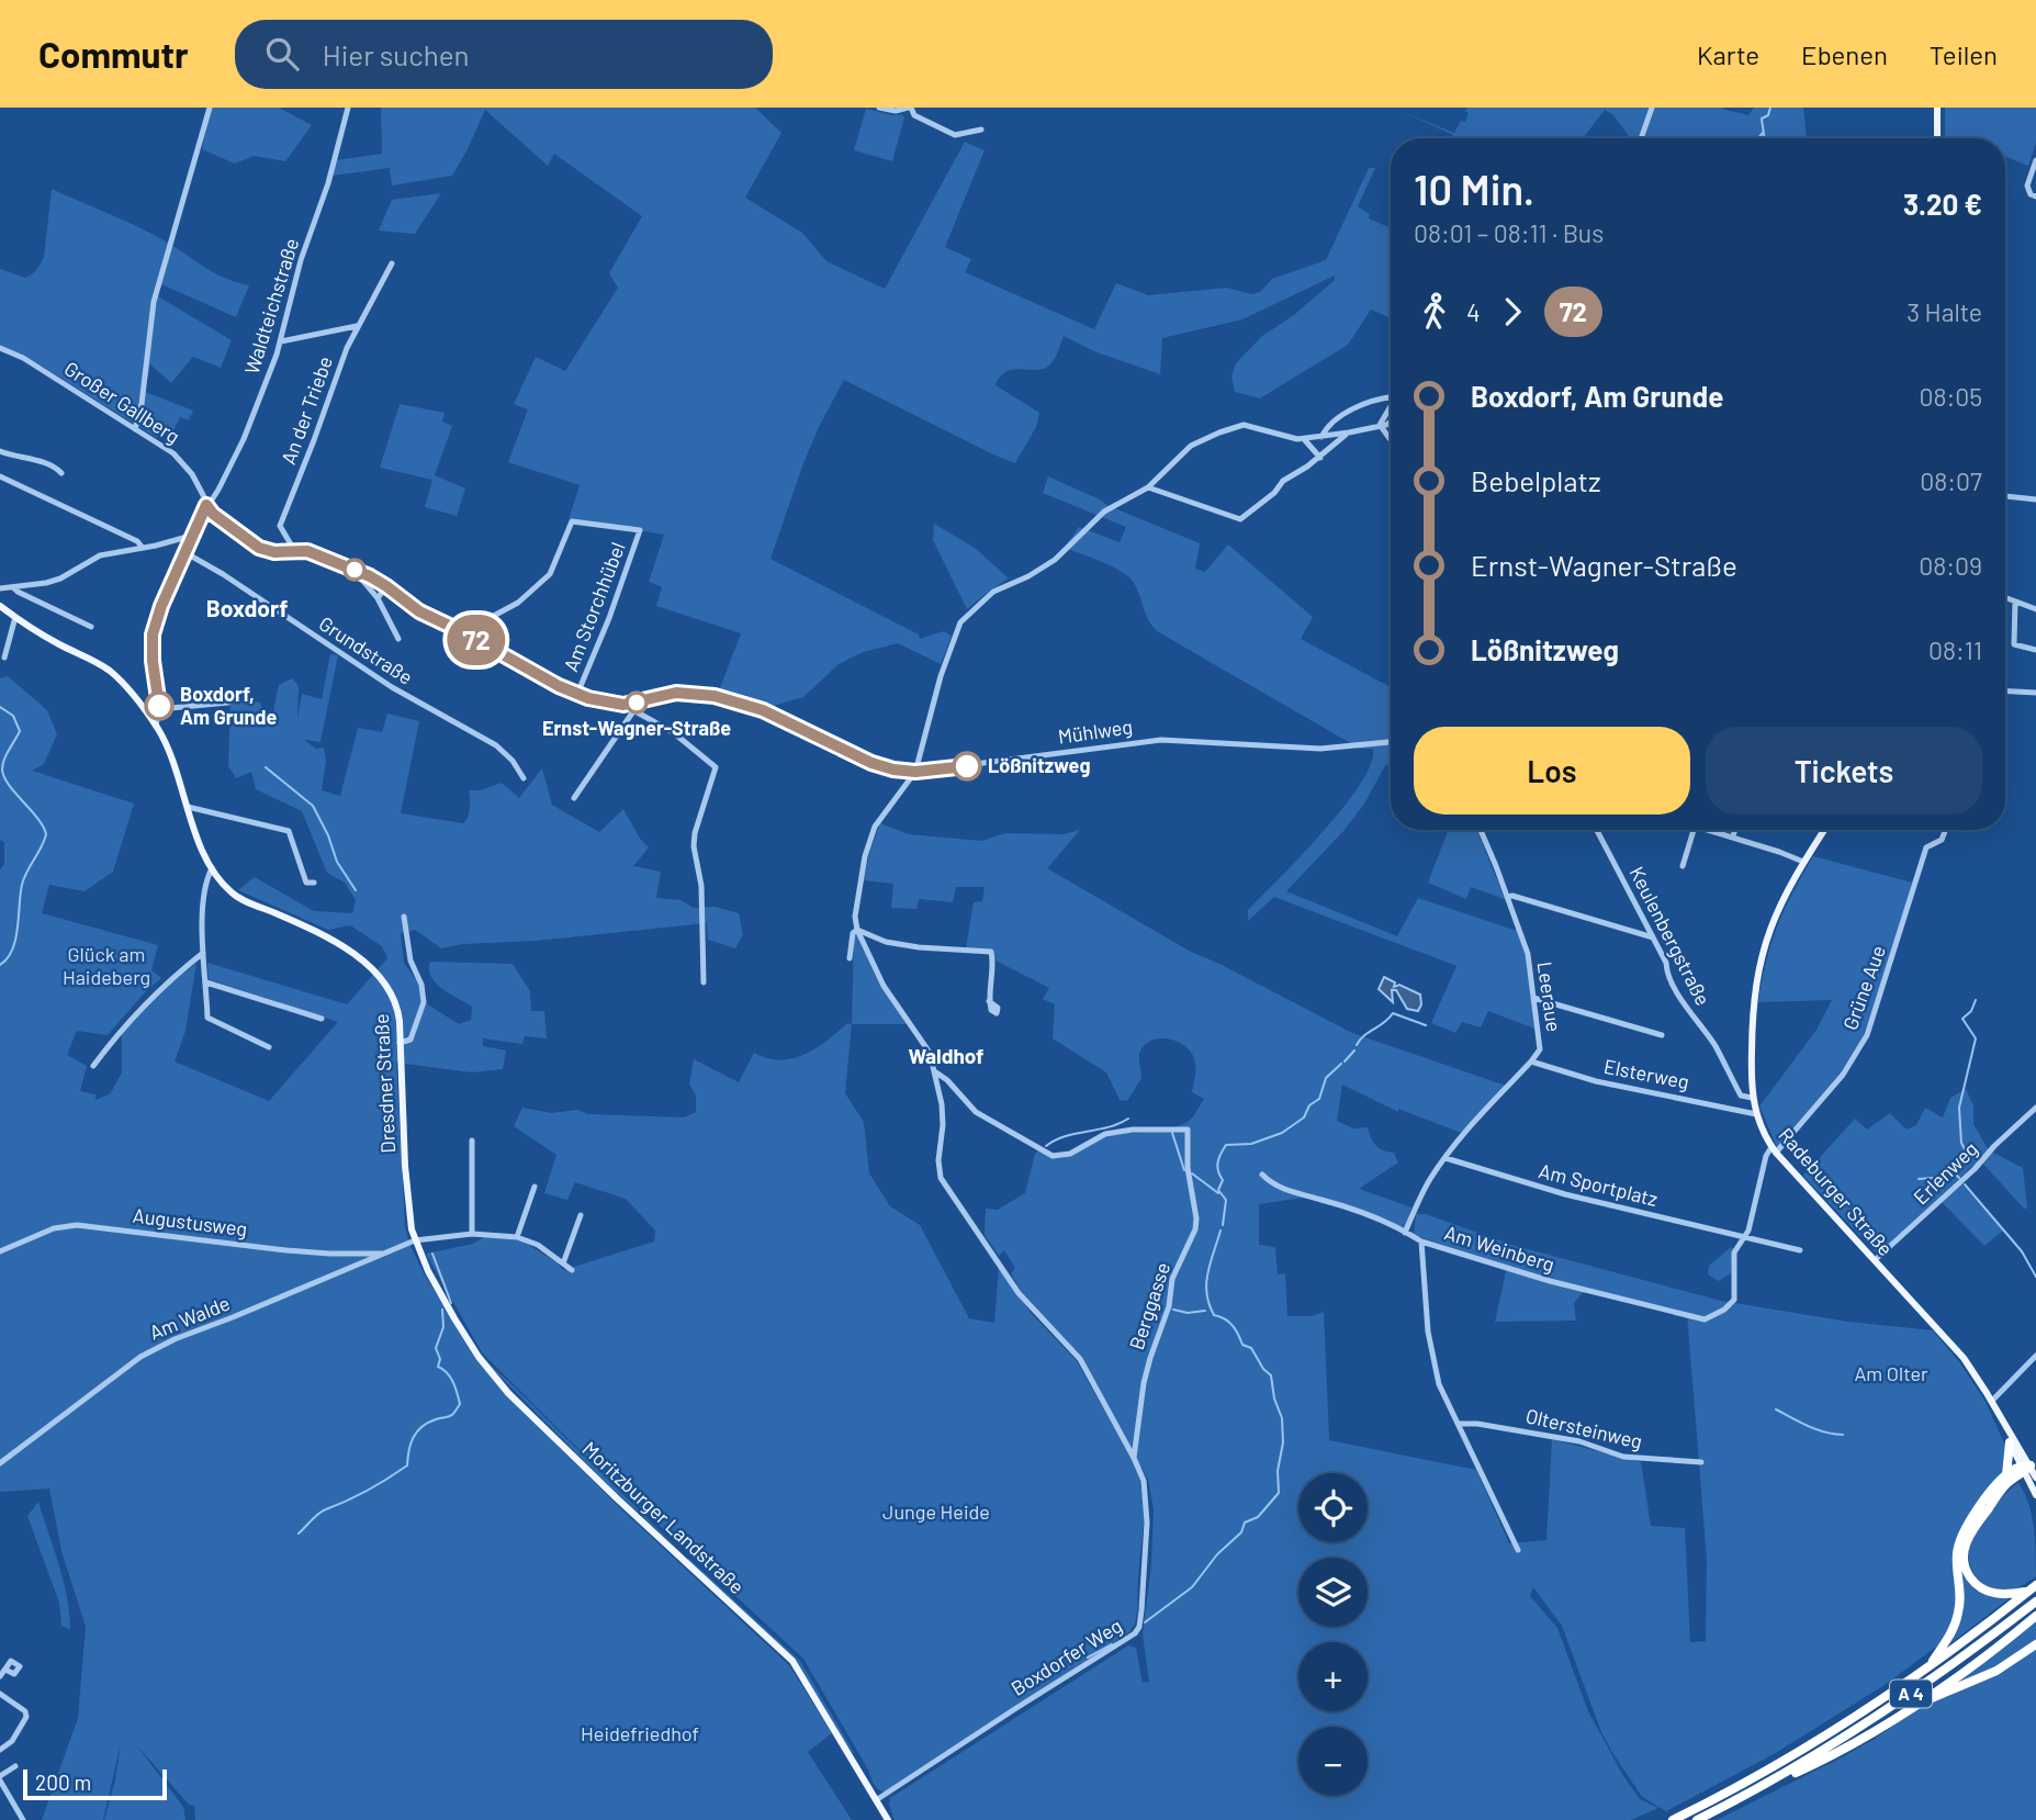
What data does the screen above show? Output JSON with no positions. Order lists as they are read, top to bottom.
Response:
{
  "streets": {
    "highway": ["A 4"],
    "main road": ["Dresdner Straße", "Radeburger Straße", "Moritzburger Landstraße"],
    "street": [
      "Waldteichstraße",
      "Großer Gallberg",
      "An der Triebe",
      "Am Storchhübel",
      "Grundstraße",
      "Mühlweg",
      "Keulenbergstraße",
      "Grüne Aue",
      "Leeraue",
      "Elsterweg",
      "Erlenweg",
      "Am Sportplatz",
      "Augustusweg",
      "Am Weinberg",
      "Berggasse",
      "Am Walde",
      "Oltersteinweg",
      "Boxdorfer Weg"
    ]
  },
  "crossings": [
    ["Waldteichstraße", "Großer Gallberg"],
    ["Waldteichstraße", "Grundstraße"],
    ["Waldteichstraße", "Dresdner Straße"],
    ["Keulenbergstraße", "Radeburger Straße"],
    ["Grüne Aue", "Radeburger Straße"],
    ["Leeraue", "Elsterweg"],
    ["Elsterweg", "Radeburger Straße"],
    ["Dresdner Straße", "Am Walde"],
    ["Dresdner Straße", "Moritzburger Landstraße"],
    ["Erlenweg", "Radeburger Straße"],
    ["Am Sportplatz", "Am Weinberg"],
    ["Augustusweg", "Am Walde"],
    ["Berggasse", "Boxdorfer Weg"],
    ["Am Walde", "Moritzburger Landstraße"],
    ["Moritzburger Landstraße", "Boxdorfer Weg"]
  ],
  "districts": ["Boxdorf", "Waldhof"],
  "parks": [
    "Glück am Haideberg",
    "Am Olter",
    "Junge Heide",
    "Heidefriedhof"
  ],
  "places": ["Ernst-Wagner-Straße", "Boxdorf, Am Grunde", "Lößnitzweg"],
  "lines": ["bus line 72"],
  "scale_bar": "200 m",
  "page": {
    "header": "Commutr",
    "search": "Hier suchen",
    "nav": ["Karte", "Ebenen", "Teilen"],
    "on_map": "72",
    "heading": ["10 Min.", "08:01 – 08:11 · Bus", "3.20 €"],
    "legs": ["4", "72", "3 Halte"],
    "list": [
      {
        "name": "Boxdorf, Am Grunde",
        "value": "08:05"
      },
      {
        "name": "Bebelplatz",
        "value": "08:07"
      },
      {
        "name": "Ernst-Wagner-Straße",
        "value": "08:09"
      },
      {
        "name": "Lößnitzweg",
        "value": "08:11"
      }
    ],
    "buttons": ["Los", "Tickets"],
    "map_buttons": ["+", "−"],
    "scale": "200 m"
  }
}
